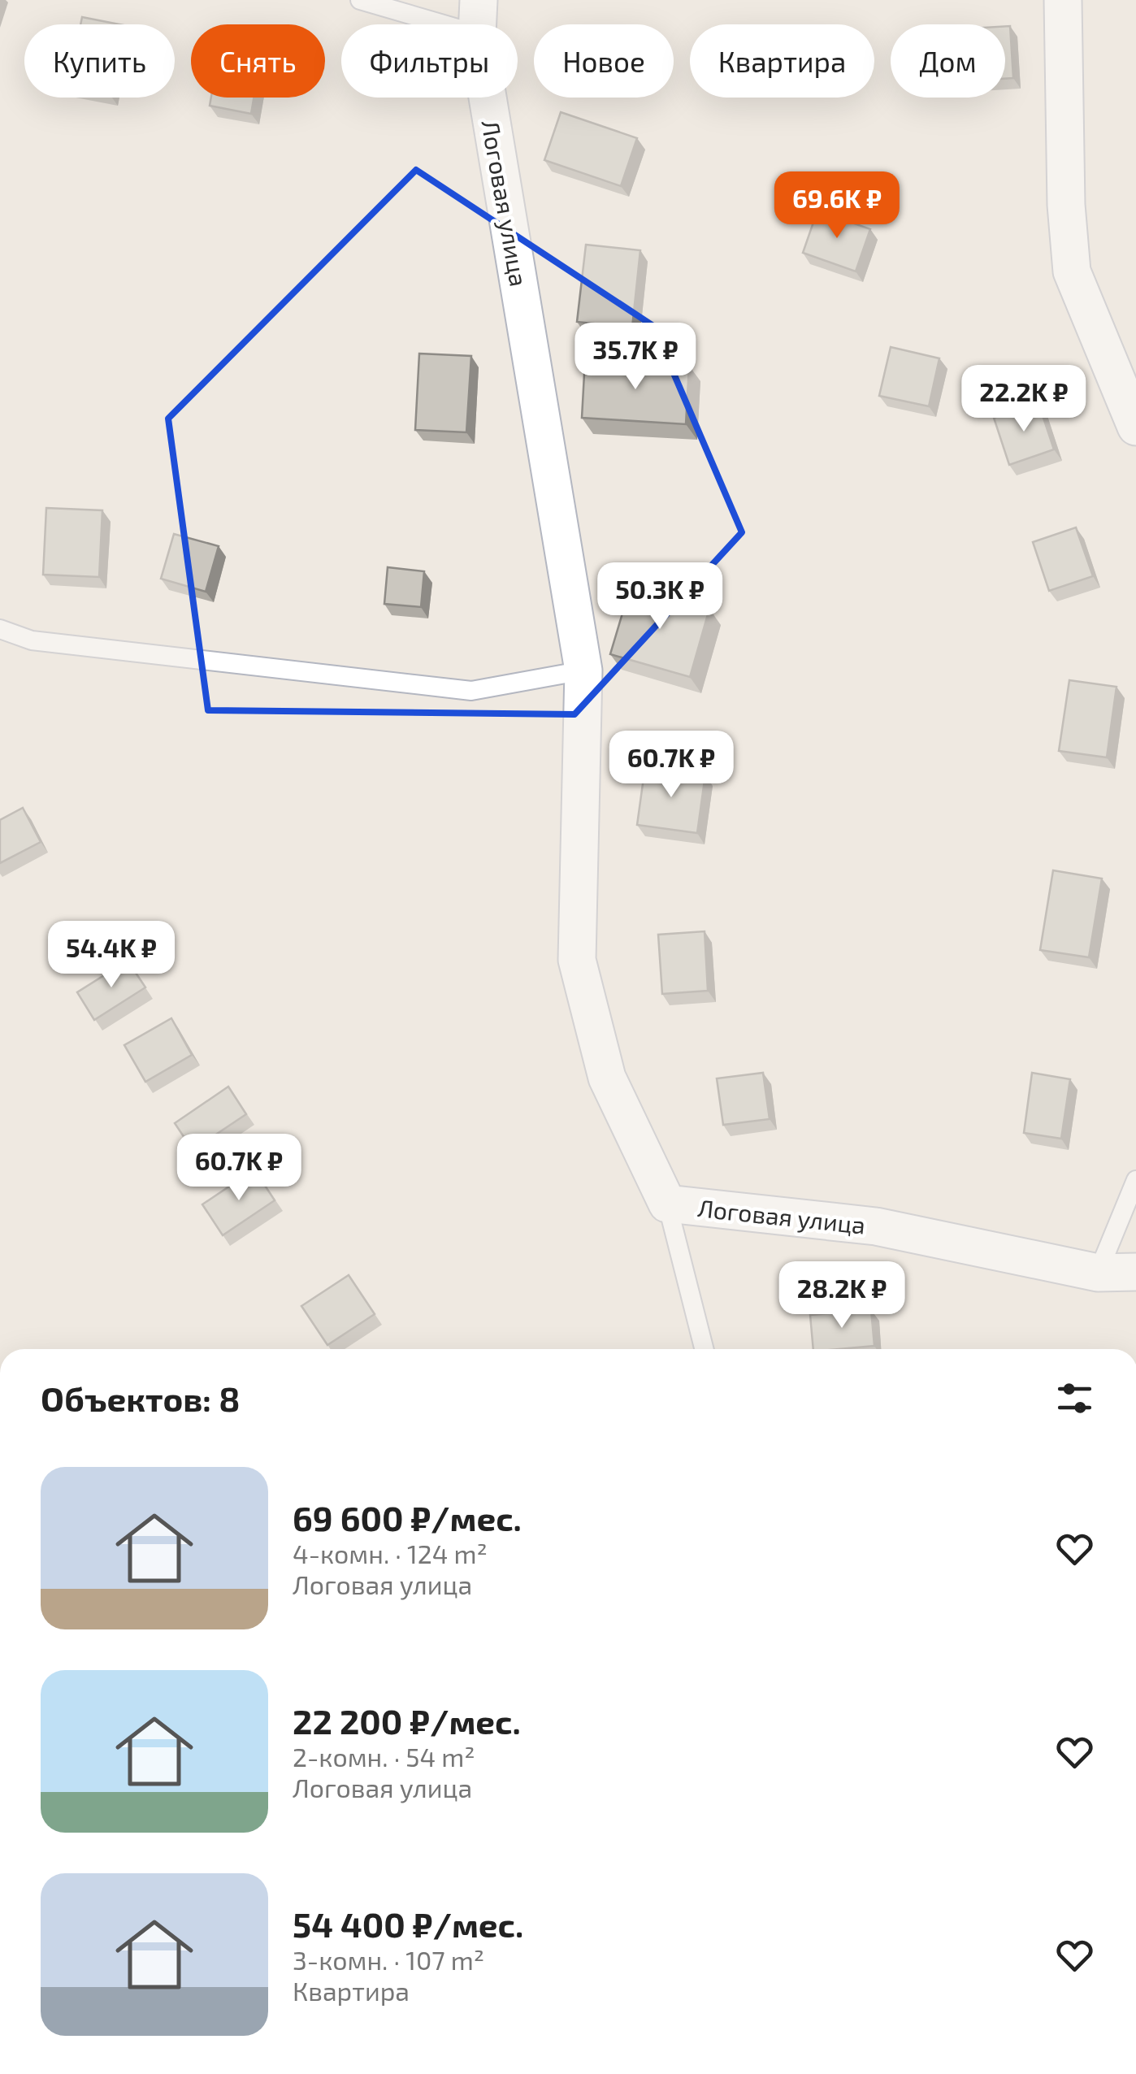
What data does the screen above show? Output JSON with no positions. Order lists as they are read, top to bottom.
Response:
{
  "streets": {
    "street": ["Логовая улица"]
  },
  "page": {
    "chip": [
      "Купить",
      "Снять",
      "Фильтры",
      "Новое",
      "Квартира",
      "Дом"
    ],
    "price": [
      "69.6K ₽",
      "35.7K ₽",
      "22.2K ₽",
      "50.3K ₽",
      "60.7K ₽",
      "54.4K ₽",
      "60.7K ₽",
      "28.2K ₽"
    ],
    "heading": "Объектов: 8",
    "list": [
      {
        "name": "69 600 ₽/мес.",
        "note": "4-комн. · 124 m² · Логовая улица"
      },
      {
        "name": "22 200 ₽/мес.",
        "note": "2-комн. · 54 m² · Логовая улица"
      },
      {
        "name": "54 400 ₽/мес.",
        "note": "3-комн. · 107 m² · Квартира"
      }
    ]
  }
}
